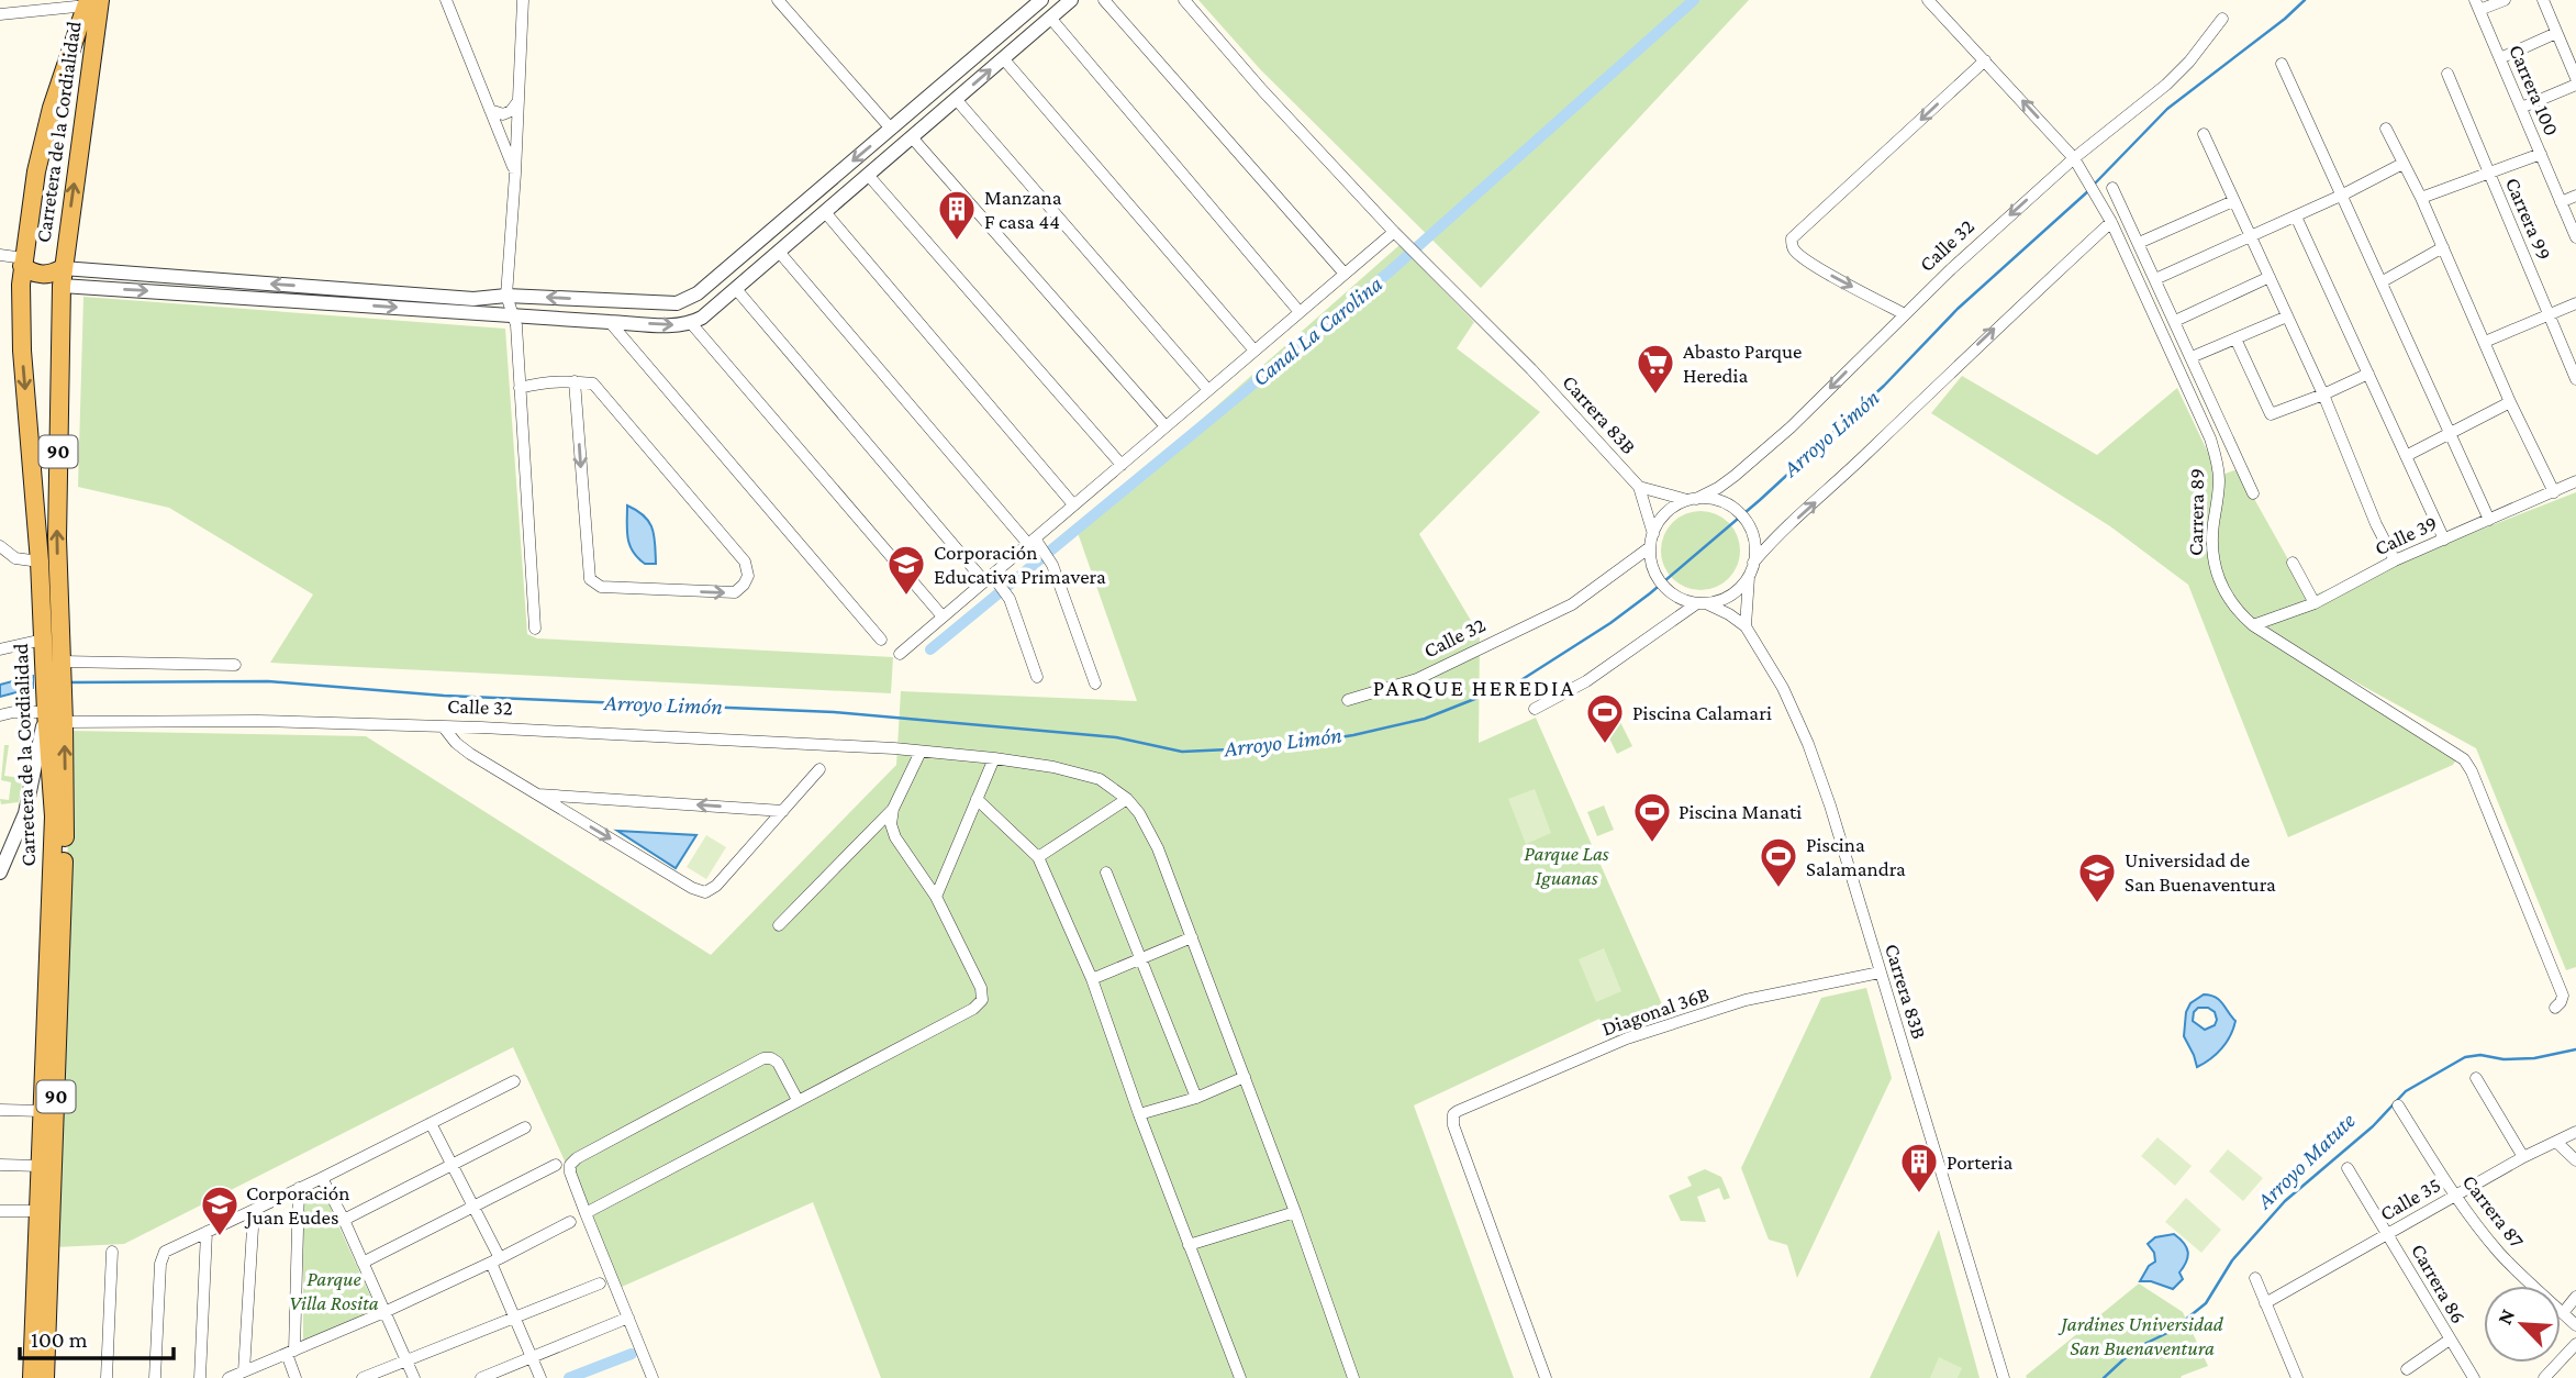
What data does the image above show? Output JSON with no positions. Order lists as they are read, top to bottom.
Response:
{
  "streets": {
    "highway": ["Carretera de la Cordialidad", "90"],
    "street": [
      "Carrera 100",
      "Carrera 99",
      "Calle 32",
      "Carrera 83B",
      "Carrera 89",
      "Calle 39",
      "Diagonal 36B",
      "Calle 35",
      "Carrera 87",
      "Carrera 86"
    ]
  },
  "crossings": [
    ["Carretera de la Cordialidad", "Calle 32"],
    ["Calle 32", "Carrera 83B"],
    ["Calle 32", "Carrera 89"],
    ["Carrera 83B", "Diagonal 36B"],
    ["Carrera 89", "Calle 39"],
    ["Calle 35", "Carrera 87"],
    ["Calle 35", "Carrera 86"]
  ],
  "districts": ["PARQUE HEREDIA"],
  "water": ["Canal La Carolina", "Arroyo Limón", "Arroyo Matute"],
  "parks": ["Parque Las Iguanas", "Parque Villa Rosita", "Jardines Universidad San Buenaventura"],
  "places": {
    "building": ["Manzana F casa 44", "Porteria"],
    "supermarket": ["Abasto Parque Heredia"],
    "school or university": ["Corporación Educativa Primavera", "Universidad de San Buenaventura", "Corporación Juan Eudes"],
    "sports": ["Piscina Calamari", "Piscina Manati", "Piscina Salamandra"]
  },
  "scale_bar": "100 m",
  "north": "top left"
}
